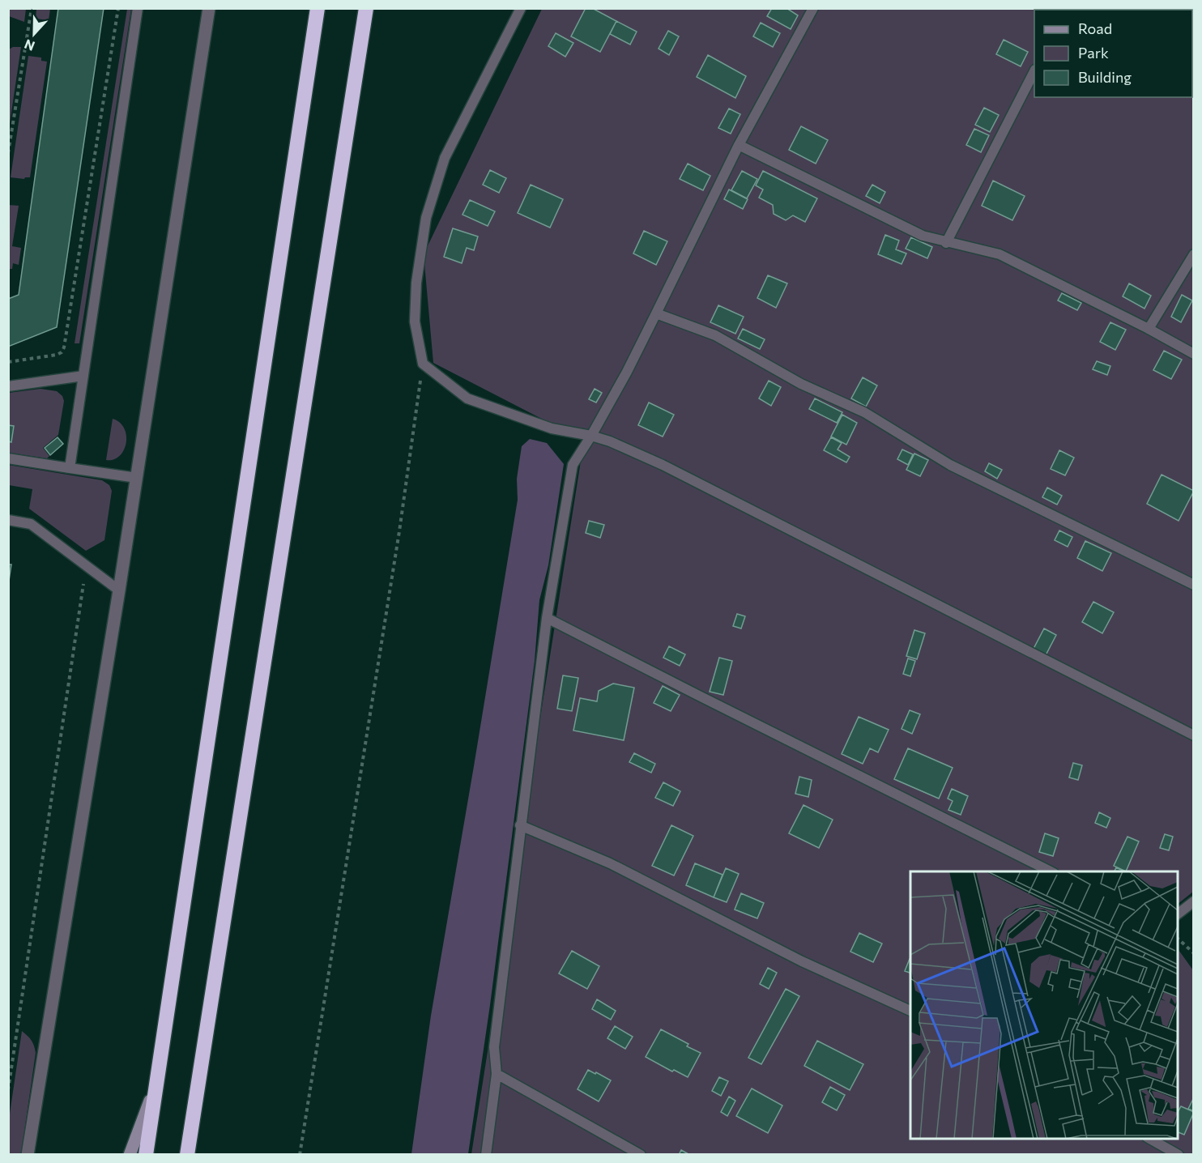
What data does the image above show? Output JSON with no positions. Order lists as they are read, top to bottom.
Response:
{
  "legend": ["Road", "Park", "Building"],
  "north": "bottom"
}
